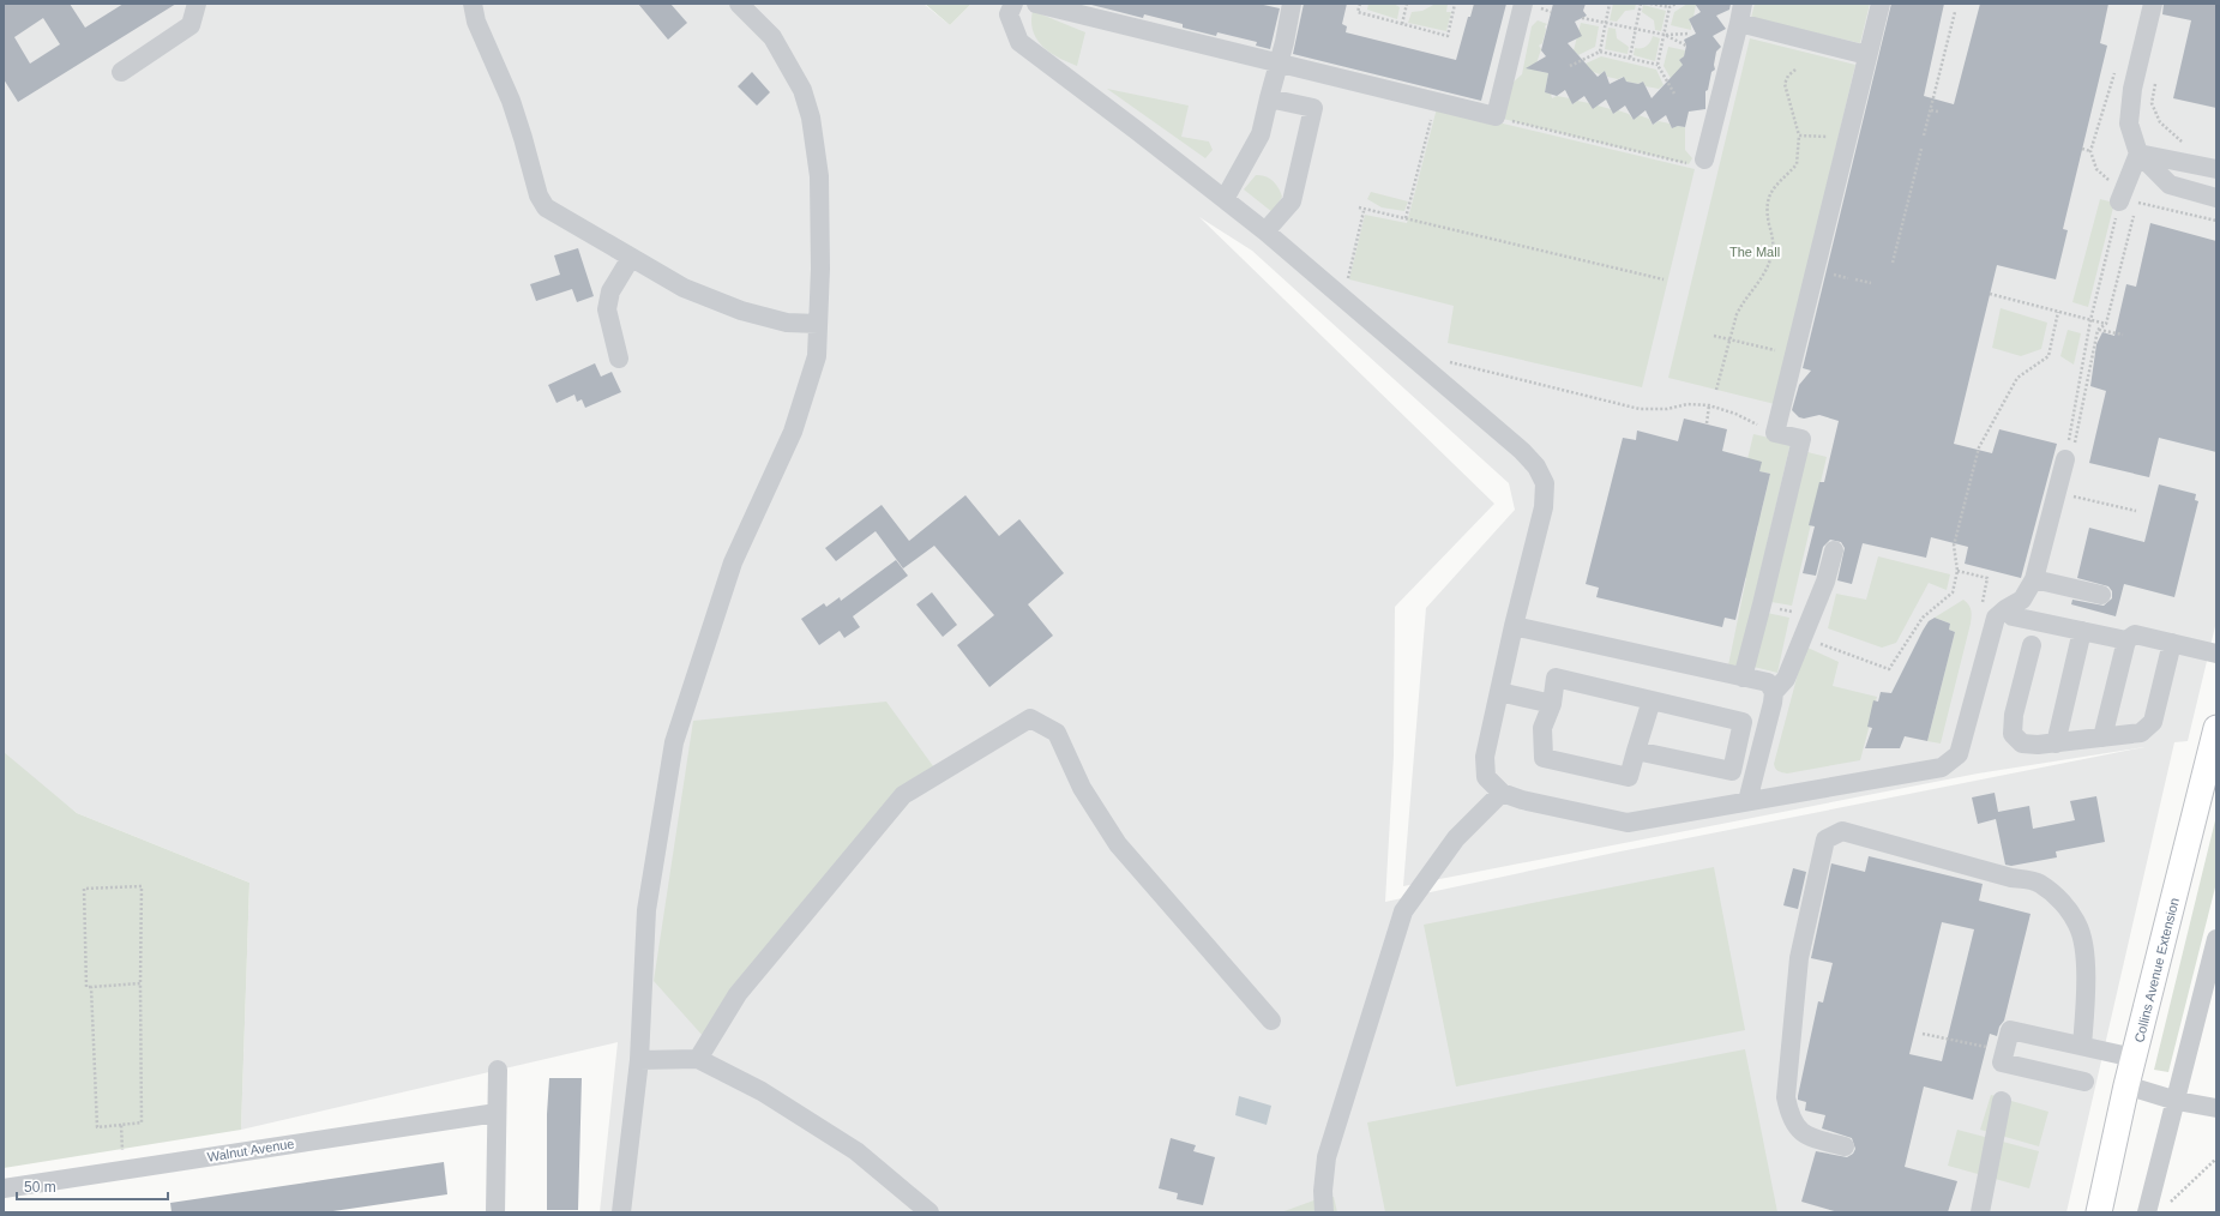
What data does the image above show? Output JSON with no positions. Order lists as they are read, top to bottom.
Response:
{
  "streets": {
    "main road": ["Collins Avenue Extension"],
    "street": ["Walnut Avenue"]
  },
  "parks": ["The Mall"],
  "scale_bar": "50 m"
}
